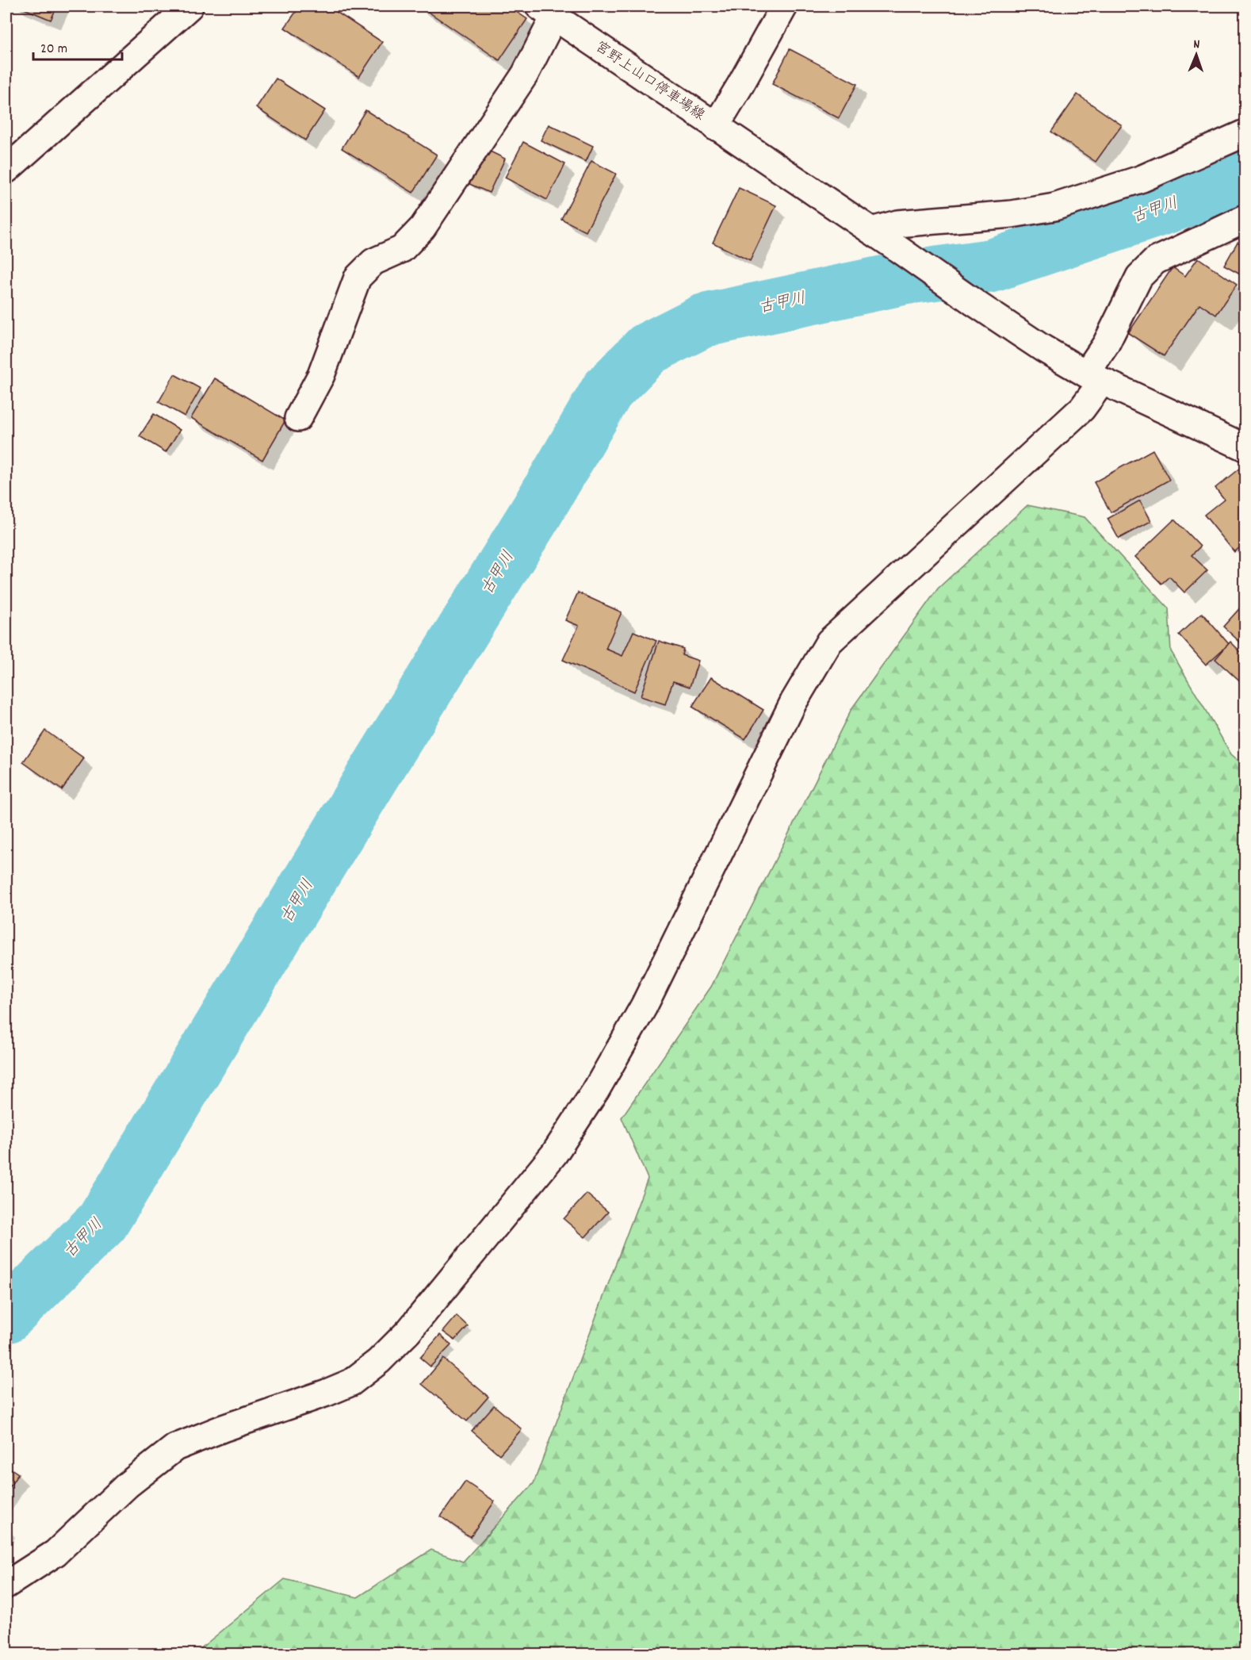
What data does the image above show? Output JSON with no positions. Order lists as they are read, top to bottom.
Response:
{
  "streets": {
    "street": ["宮野上山口停車場線"]
  },
  "water": ["古甲川"],
  "scale_bar": "20 m",
  "north": "top"
}
